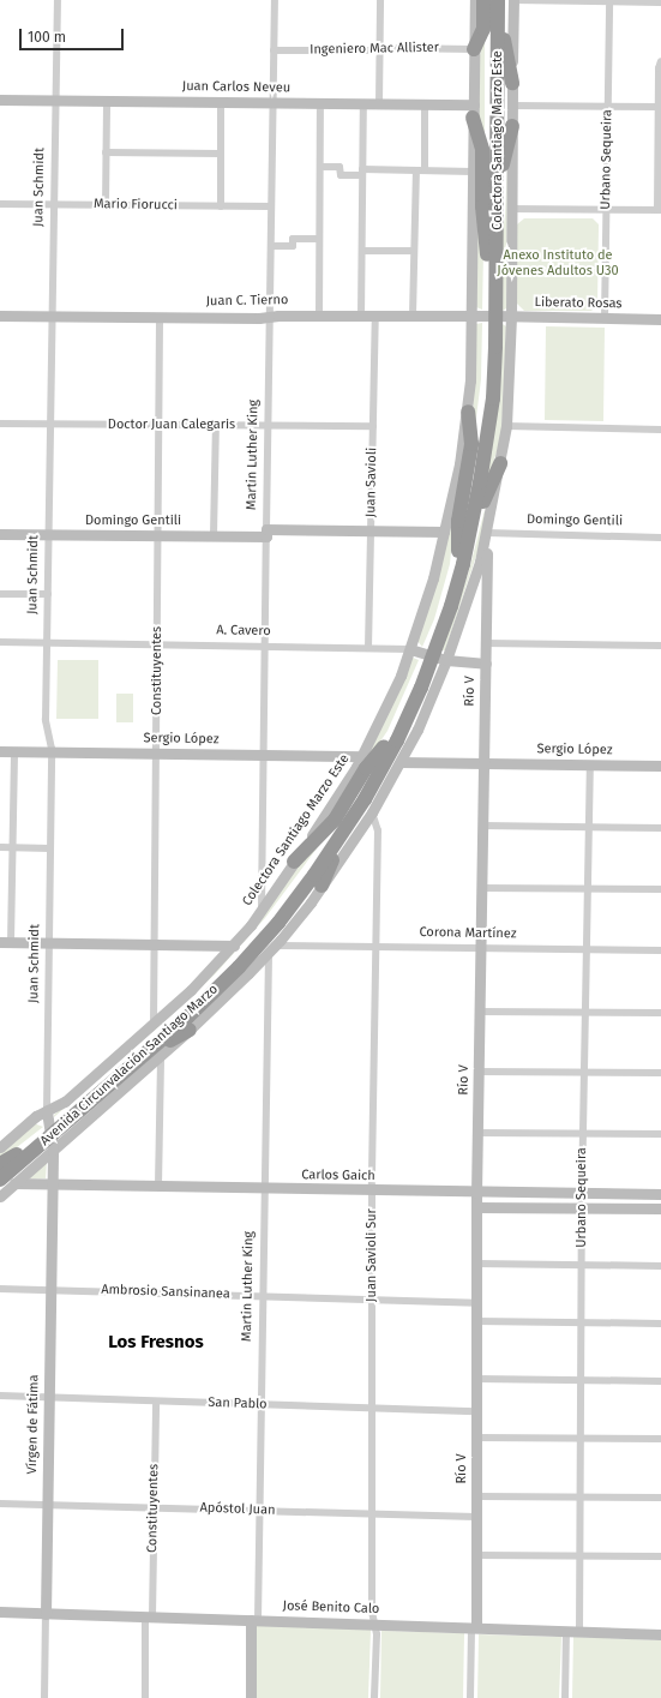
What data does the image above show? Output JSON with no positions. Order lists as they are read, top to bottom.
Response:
{
  "streets": {
    "highway": ["Avenida Circunvalación Santiago Marzo"],
    "street": [
      "Ingeniero Mac Allister",
      "Juan Carlos Neveu",
      "Colectora Santiago Marzo Este",
      "Urbano Sequeira",
      "Juan Schmidt",
      "Mario Fiorucci",
      "Juan C. Tierno",
      "Liberato Rosas",
      "Doctor Juan Calegaris",
      "Martin Luther King",
      "Juan Savioli",
      "Domingo Gentili",
      "A. Cavero",
      "Constituyentes",
      "Río V",
      "Sergio López",
      "Corona Martínez",
      "Carlos Gaich",
      "Juan Savioli Sur",
      "Ambrosio Sansinanea",
      "San Pablo",
      "Vírgen de Fátima",
      "Apóstol Juan",
      "José Benito Calo"
    ]
  },
  "crossings": [
    ["Ingeniero Mac Allister", "Colectora Santiago Marzo Este"],
    ["Ingeniero Mac Allister", "Martin Luther King"],
    ["Juan Carlos Neveu", "Colectora Santiago Marzo Este"],
    ["Juan Carlos Neveu", "Juan Schmidt"],
    ["Juan Carlos Neveu", "Martin Luther King"],
    ["Colectora Santiago Marzo Este", "Juan Schmidt"],
    ["Colectora Santiago Marzo Este", "Juan C. Tierno"],
    ["Colectora Santiago Marzo Este", "Liberato Rosas"],
    ["Colectora Santiago Marzo Este", "Martin Luther King"],
    ["Colectora Santiago Marzo Este", "Domingo Gentili"],
    ["Colectora Santiago Marzo Este", "A. Cavero"],
    ["Colectora Santiago Marzo Este", "Constituyentes"],
    ["Colectora Santiago Marzo Este", "Río V"],
    ["Colectora Santiago Marzo Este", "Sergio López"],
    ["Colectora Santiago Marzo Este", "Corona Martínez"],
    ["Colectora Santiago Marzo Este", "Avenida Circunvalación Santiago Marzo"],
    ["Colectora Santiago Marzo Este", "Carlos Gaich"],
    ["Colectora Santiago Marzo Este", "Juan Savioli Sur"],
    ["Colectora Santiago Marzo Este", "Vírgen de Fátima"],
    ["Urbano Sequeira", "Liberato Rosas"],
    ["Urbano Sequeira", "Sergio López"],
    ["Urbano Sequeira", "Corona Martínez"],
    ["Urbano Sequeira", "Carlos Gaich"],
    ["Urbano Sequeira", "José Benito Calo"],
    ["Juan Schmidt", "Mario Fiorucci"],
    ["Juan Schmidt", "Juan C. Tierno"],
    ["Juan Schmidt", "Doctor Juan Calegaris"],
    ["Juan Schmidt", "Domingo Gentili"],
    ["Juan Schmidt", "A. Cavero"],
    ["Juan Schmidt", "Sergio López"],
    ["Juan Schmidt", "Avenida Circunvalación Santiago Marzo"],
    ["Juan Schmidt", "Vírgen de Fátima"],
    ["Mario Fiorucci", "Martin Luther King"],
    ["Juan C. Tierno", "Liberato Rosas"],
    ["Juan C. Tierno", "Martin Luther King"],
    ["Juan C. Tierno", "Juan Savioli"],
    ["Juan C. Tierno", "Constituyentes"],
    ["Juan C. Tierno", "Avenida Circunvalación Santiago Marzo"],
    ["Liberato Rosas", "Avenida Circunvalación Santiago Marzo"],
    ["Doctor Juan Calegaris", "Martin Luther King"],
    ["Doctor Juan Calegaris", "Juan Savioli"],
    ["Doctor Juan Calegaris", "Constituyentes"],
    ["Martin Luther King", "Domingo Gentili"],
    ["Martin Luther King", "A. Cavero"],
    ["Martin Luther King", "Sergio López"],
    ["Martin Luther King", "Corona Martínez"],
    ["Martin Luther King", "Carlos Gaich"],
    ["Martin Luther King", "Ambrosio Sansinanea"],
    ["Martin Luther King", "San Pablo"],
    ["Martin Luther King", "Apóstol Juan"],
    ["Martin Luther King", "José Benito Calo"],
    ["Juan Savioli", "Domingo Gentili"],
    ["Juan Savioli", "A. Cavero"],
    ["Domingo Gentili", "Constituyentes"],
    ["Domingo Gentili", "Río V"],
    ["A. Cavero", "Constituyentes"],
    ["A. Cavero", "Río V"],
    ["A. Cavero", "Avenida Circunvalación Santiago Marzo"],
    ["Constituyentes", "Sergio López"],
    ["Constituyentes", "San Pablo"],
    ["Constituyentes", "Apóstol Juan"],
    ["Constituyentes", "José Benito Calo"],
    ["Río V", "Sergio López"],
    ["Río V", "Corona Martínez"],
    ["Río V", "Carlos Gaich"],
    ["Río V", "Ambrosio Sansinanea"],
    ["Río V", "San Pablo"],
    ["Río V", "Apóstol Juan"],
    ["Río V", "José Benito Calo"],
    ["Corona Martínez", "Juan Savioli Sur"],
    ["Avenida Circunvalación Santiago Marzo", "Carlos Gaich"],
    ["Carlos Gaich", "Juan Savioli Sur"],
    ["Carlos Gaich", "Vírgen de Fátima"],
    ["Juan Savioli Sur", "Ambrosio Sansinanea"],
    ["Juan Savioli Sur", "San Pablo"],
    ["Juan Savioli Sur", "Apóstol Juan"],
    ["Juan Savioli Sur", "José Benito Calo"],
    ["Ambrosio Sansinanea", "Vírgen de Fátima"],
    ["San Pablo", "Vírgen de Fátima"],
    ["Vírgen de Fátima", "Apóstol Juan"],
    ["Vírgen de Fátima", "José Benito Calo"]
  ],
  "districts": ["Los Fresnos"],
  "parks": ["Anexo Instituto de Jóvenes Adultos U30"],
  "scale_bar": "100 m"
}
